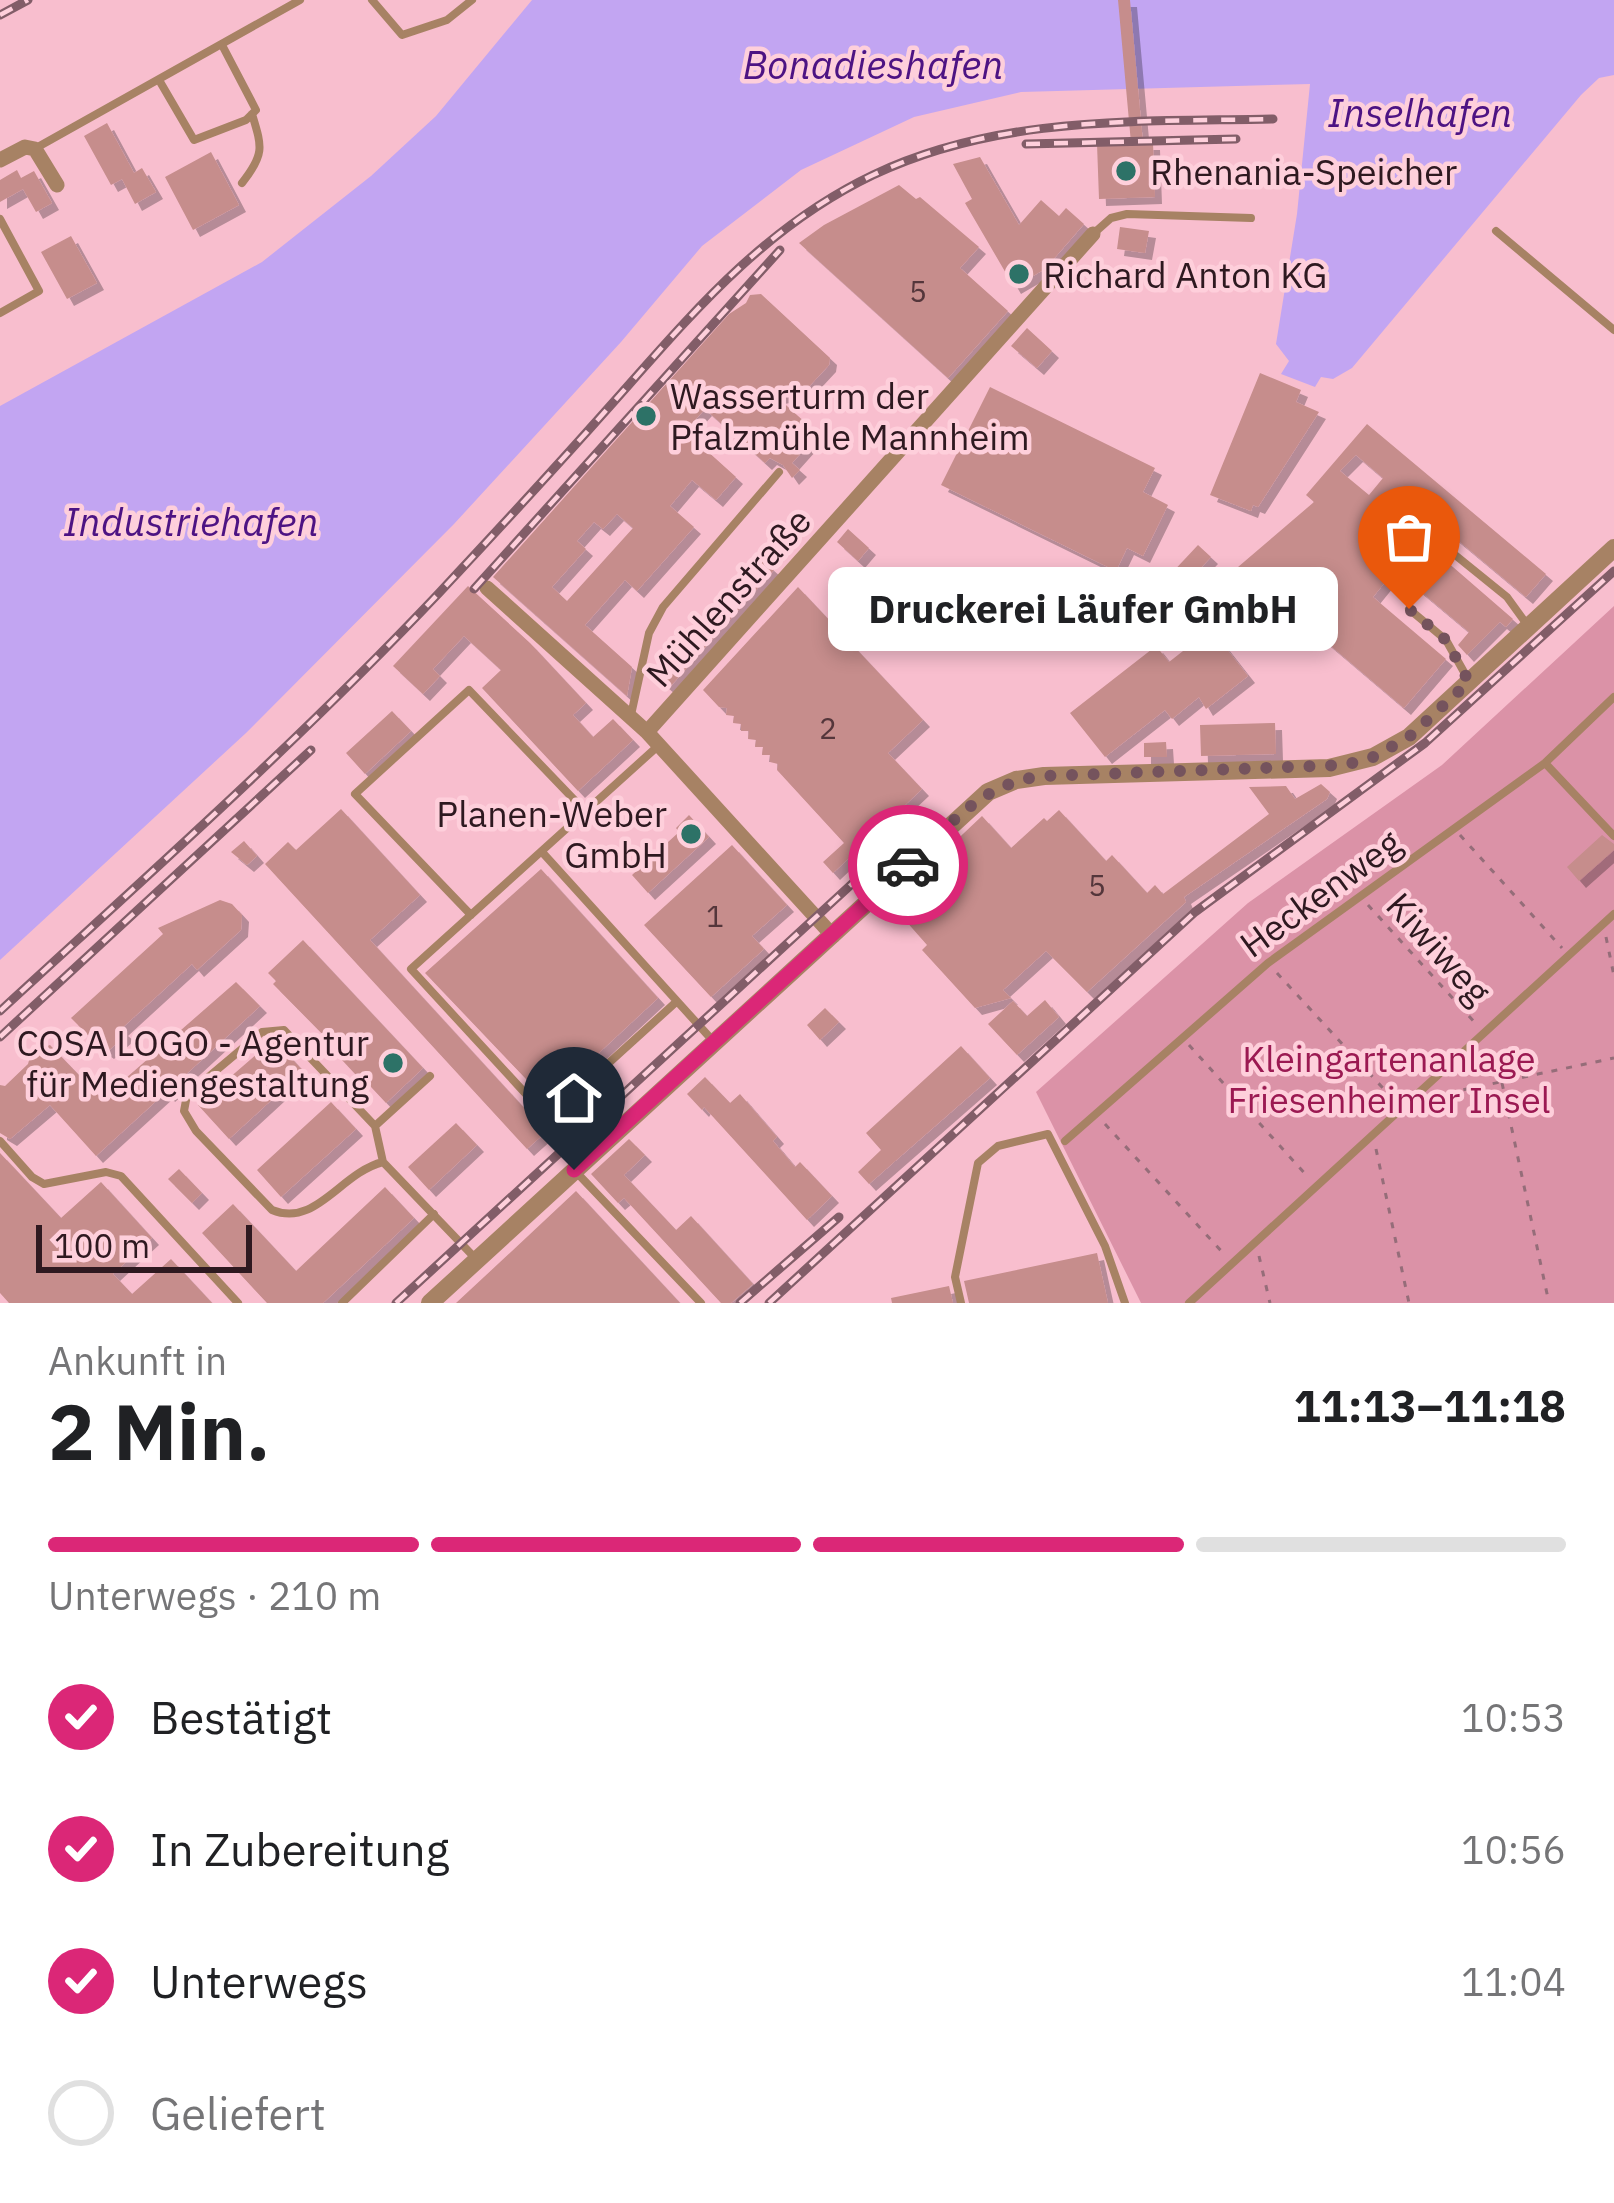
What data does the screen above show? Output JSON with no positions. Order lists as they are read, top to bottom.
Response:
{
  "streets": {
    "street": ["Mühlenstraße"],
    "lane": ["Heckenweg"],
    "path": ["Kiwiweg"]
  },
  "crossings": [
    ["Heckenweg", "Kiwiweg"]
  ],
  "water": ["Bonadieshafen", "Inselhafen", "Industriehafen"],
  "parks": ["Kleingartenanlage Friesenheimer Insel"],
  "places": [
    "Rhenania-Speicher",
    "Richard Anton KG",
    "Wasserturm der Pfalzmühle Mannheim",
    "Druckerei Läufer GmbH",
    "Planen-Weber GmbH",
    "COSA LOGO - Agentur für Mediengestaltung"
  ],
  "house_numbers": [
    "5",
    "2",
    "5",
    "1"
  ],
  "scale_bar": "100 m",
  "page": {
    "bubble": "Druckerei Läufer GmbH",
    "scale": "100 m",
    "heading": ["2 Min.", "Ankunft in", "11:13–11:18"],
    "bar": "Unterwegs · 210 m",
    "list": [
      ["Bestätigt", "10:53"],
      ["In Zubereitung", "10:56"],
      ["Unterwegs", "11:04"],
      "Geliefert"
    ]
  }
}
